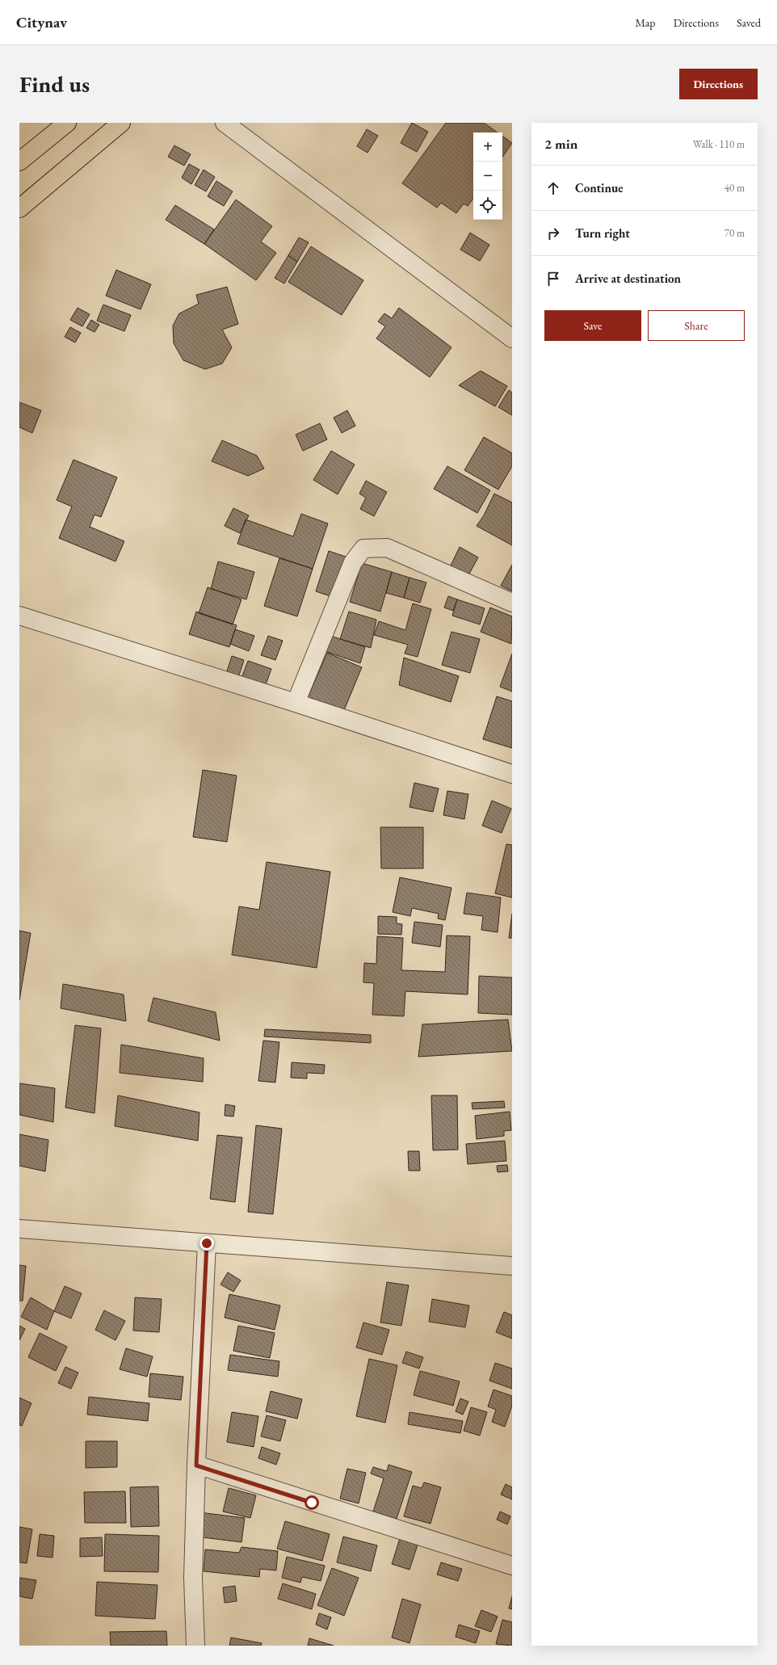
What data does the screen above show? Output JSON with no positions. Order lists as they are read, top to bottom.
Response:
{
  "page": {
    "header": "Citynav",
    "nav": ["Map", "Directions", "Saved"],
    "buttons": [
      "Directions",
      ["Save", "Share"]
    ],
    "title": "Find us",
    "heading": ["2 min", "Walk · 110 m"],
    "map_buttons": ["+", "−"],
    "list": [
      ["Continue", "40 m"],
      ["Turn right", "70 m"],
      "Arrive at destination"
    ]
  }
}
